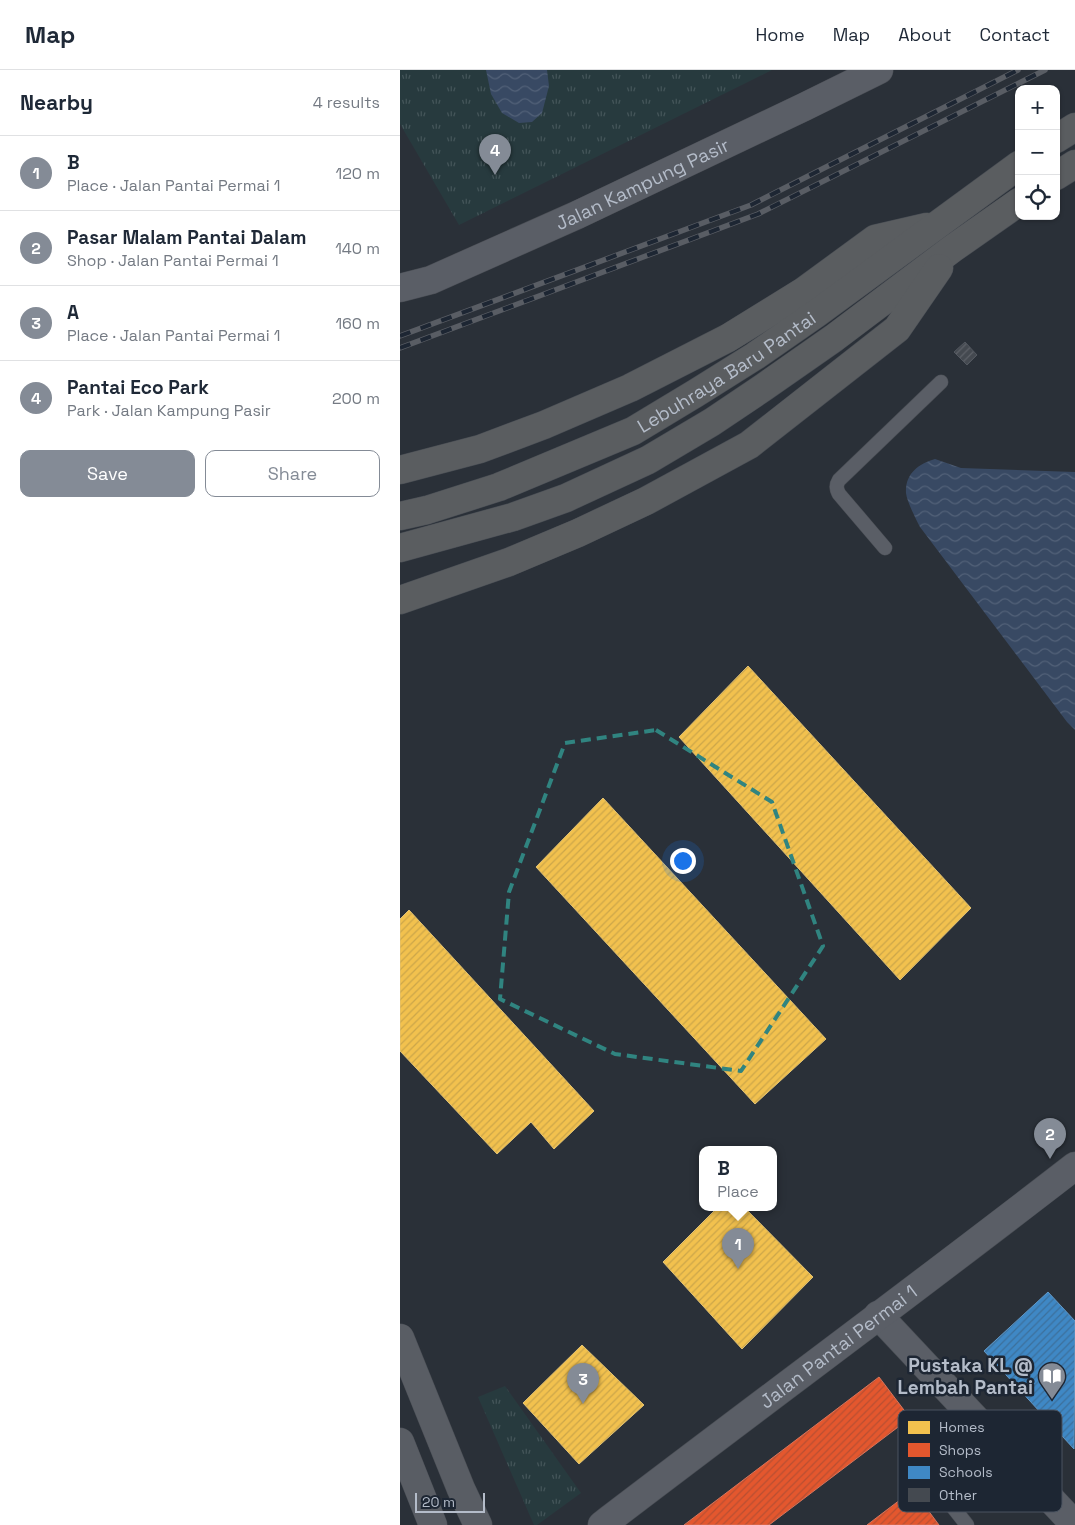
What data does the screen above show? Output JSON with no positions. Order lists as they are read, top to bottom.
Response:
{
  "streets": {
    "highway": ["Lebuhraya Baru Pantai"],
    "street": ["Jalan Kampung Pasir", "Jalan Pantai Permai 1"]
  },
  "places": {
    "library": ["Pustaka KL @ Lembah Pantai"]
  },
  "legend": [
    "Homes",
    "Shops",
    "Schools",
    "Other"
  ],
  "scale_bar": "20 m",
  "page": {
    "header": "Map",
    "nav": [
      "Home",
      "Map",
      "About",
      "Contact"
    ],
    "heading": ["Nearby", "4 results"],
    "map_buttons": ["+", "−"],
    "pins": [
      "4",
      "2",
      "1",
      "3"
    ],
    "list": [
      {
        "mark": "1",
        "name": "B",
        "note": "Place · Jalan Pantai Permai 1",
        "value": "120 m"
      },
      {
        "mark": "2",
        "name": "Pasar Malam Pantai Dalam",
        "note": "Shop · Jalan Pantai Permai 1",
        "value": "140 m"
      },
      {
        "mark": "3",
        "name": "A",
        "note": "Place · Jalan Pantai Permai 1",
        "value": "160 m"
      },
      {
        "mark": "4",
        "name": "Pantai Eco Park",
        "note": "Park · Jalan Kampung Pasir",
        "value": "200 m"
      }
    ],
    "buttons": ["Save", "Share"],
    "popup": ["B", "Place"],
    "scale": "20 m"
  }
}
